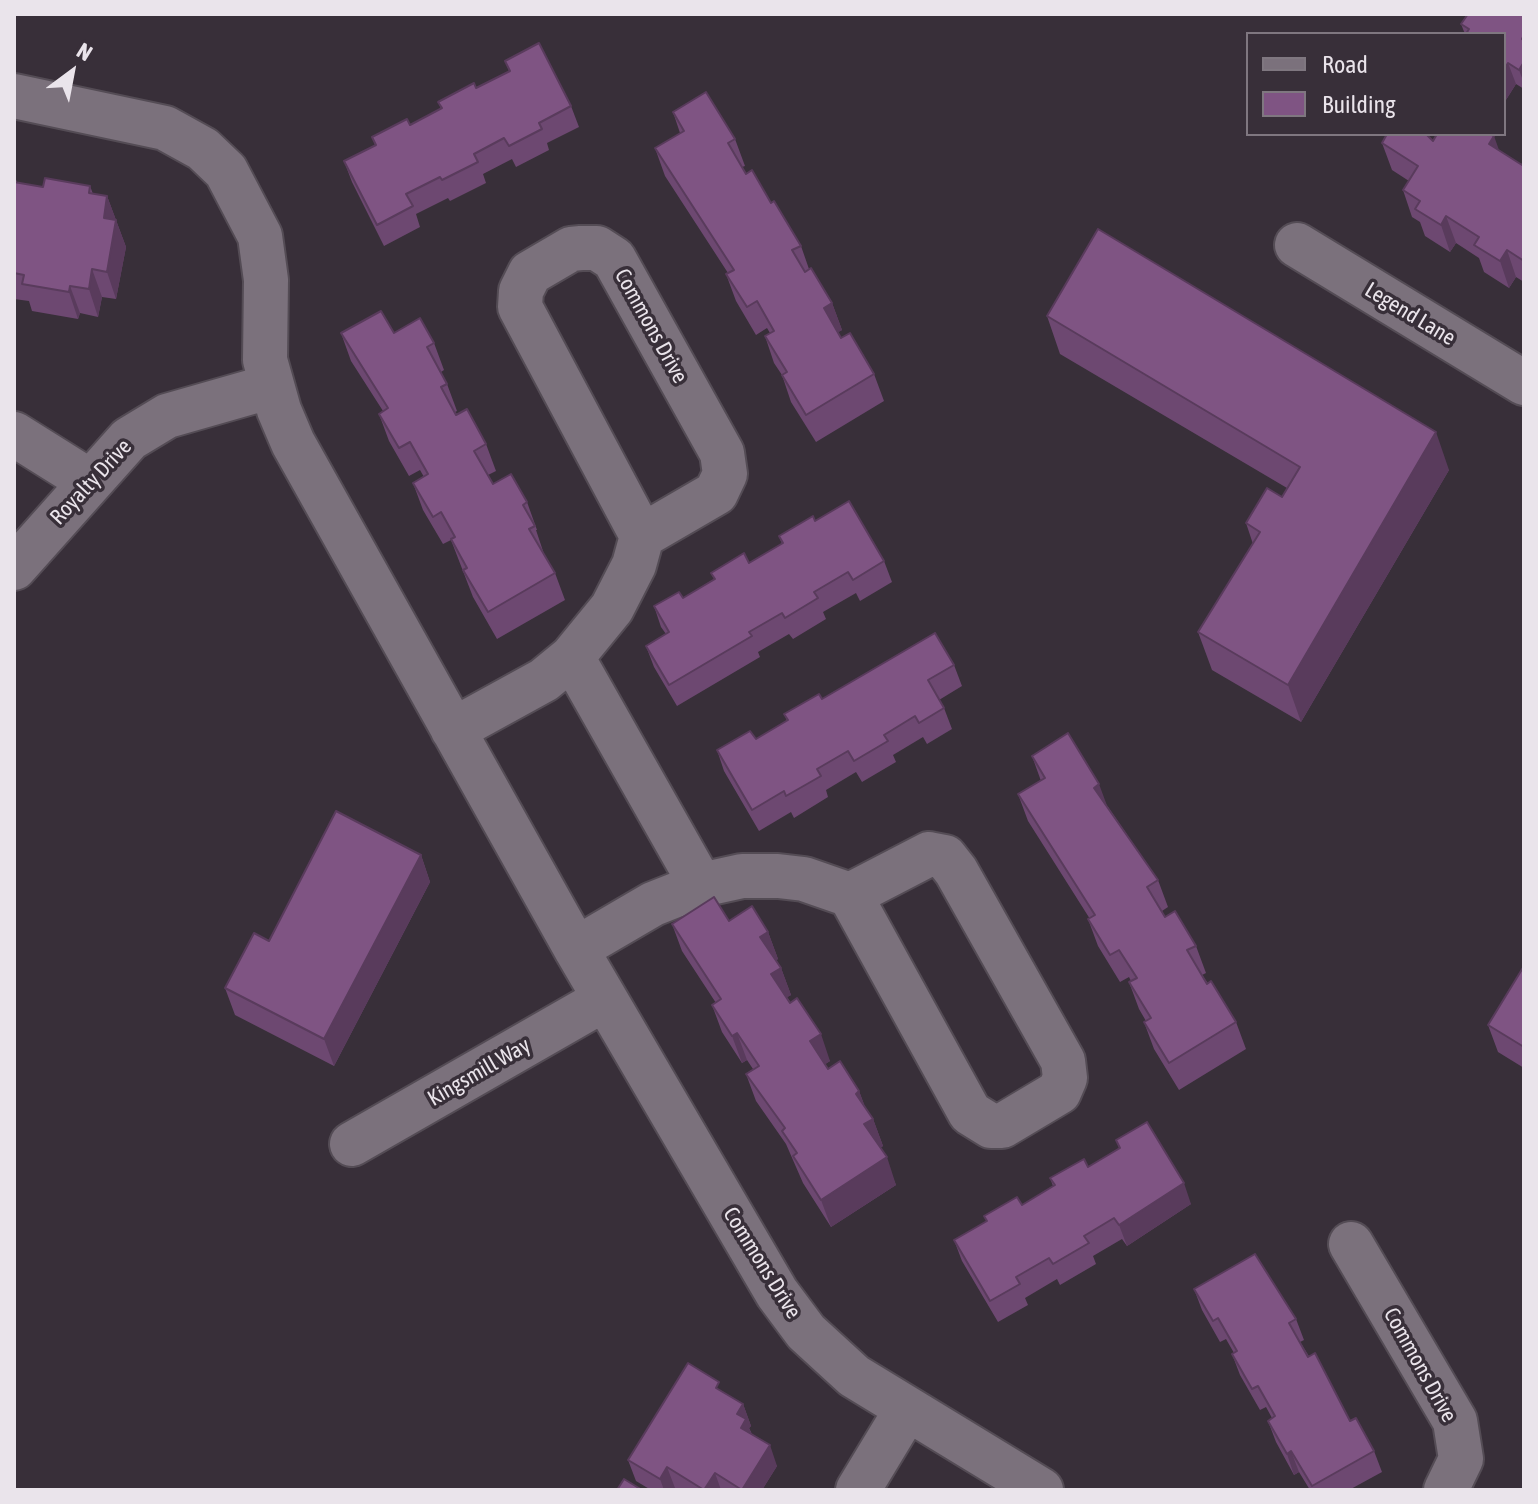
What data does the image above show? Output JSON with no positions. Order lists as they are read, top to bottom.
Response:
{
  "streets": {
    "street": [
      "Legend Lane",
      "Commons Drive",
      "Royalty Drive",
      "Kingsmill Way"
    ]
  },
  "crossings": [
    ["Commons Drive", "Royalty Drive"],
    ["Commons Drive", "Kingsmill Way"]
  ],
  "legend": ["Road", "Building"],
  "north": "top right"
}
